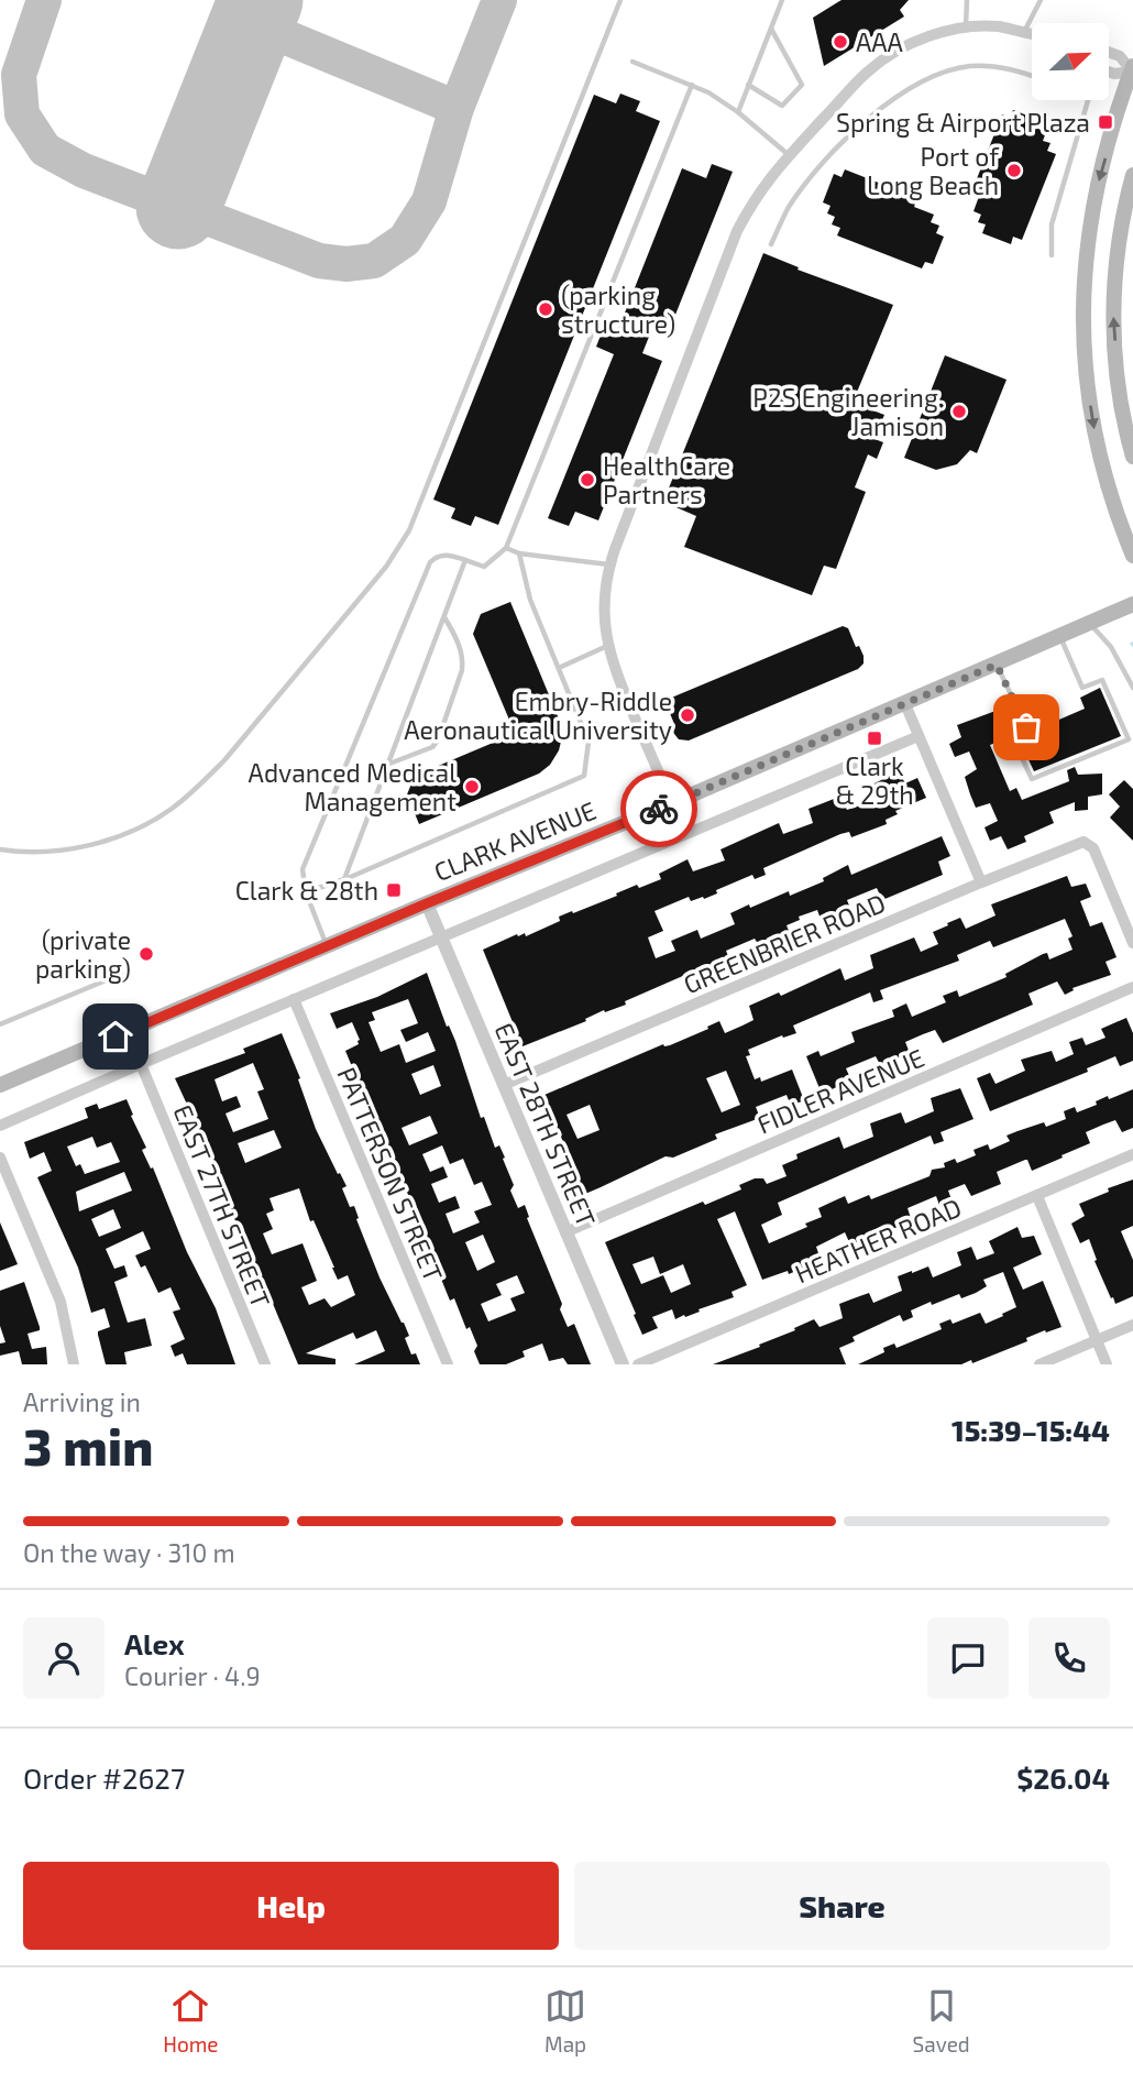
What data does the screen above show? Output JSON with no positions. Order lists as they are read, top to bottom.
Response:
{
  "streets": {
    "main road": ["CLARK AVENUE"],
    "street": [
      "GREENBRIER ROAD",
      "FIDLER AVENUE",
      "EAST 28TH STREET",
      "PATTERSON STREET",
      "EAST 27TH STREET",
      "HEATHER ROAD"
    ]
  },
  "crossings": [
    ["CLARK AVENUE", "EAST 28TH STREET"],
    ["GREENBRIER ROAD", "EAST 28TH STREET"],
    ["FIDLER AVENUE", "EAST 28TH STREET"]
  ],
  "places": {
    "other": [
      "AAA",
      "Port of Long Beach",
      "(parking structure)",
      "P2S Engineering. Jamison",
      "HealthCare Partners",
      "Embry-Riddle Aeronautical University",
      "Advanced Medical Management",
      "(private parking)"
    ],
    "transit": ["Spring & Airport Plaza", "Clark & 29th", "Clark & 28th"]
  },
  "north": "top right",
  "page": {
    "heading": ["3 min", "Arriving in", "15:39–15:44"],
    "panel": [
      "Alex",
      "Courier · 4.9",
      "Order #2627",
      "$26.04"
    ],
    "bar": "On the way · 310 m",
    "buttons": ["Help", "Share"],
    "tabs": ["Home", "Map", "Saved"]
  }
}
